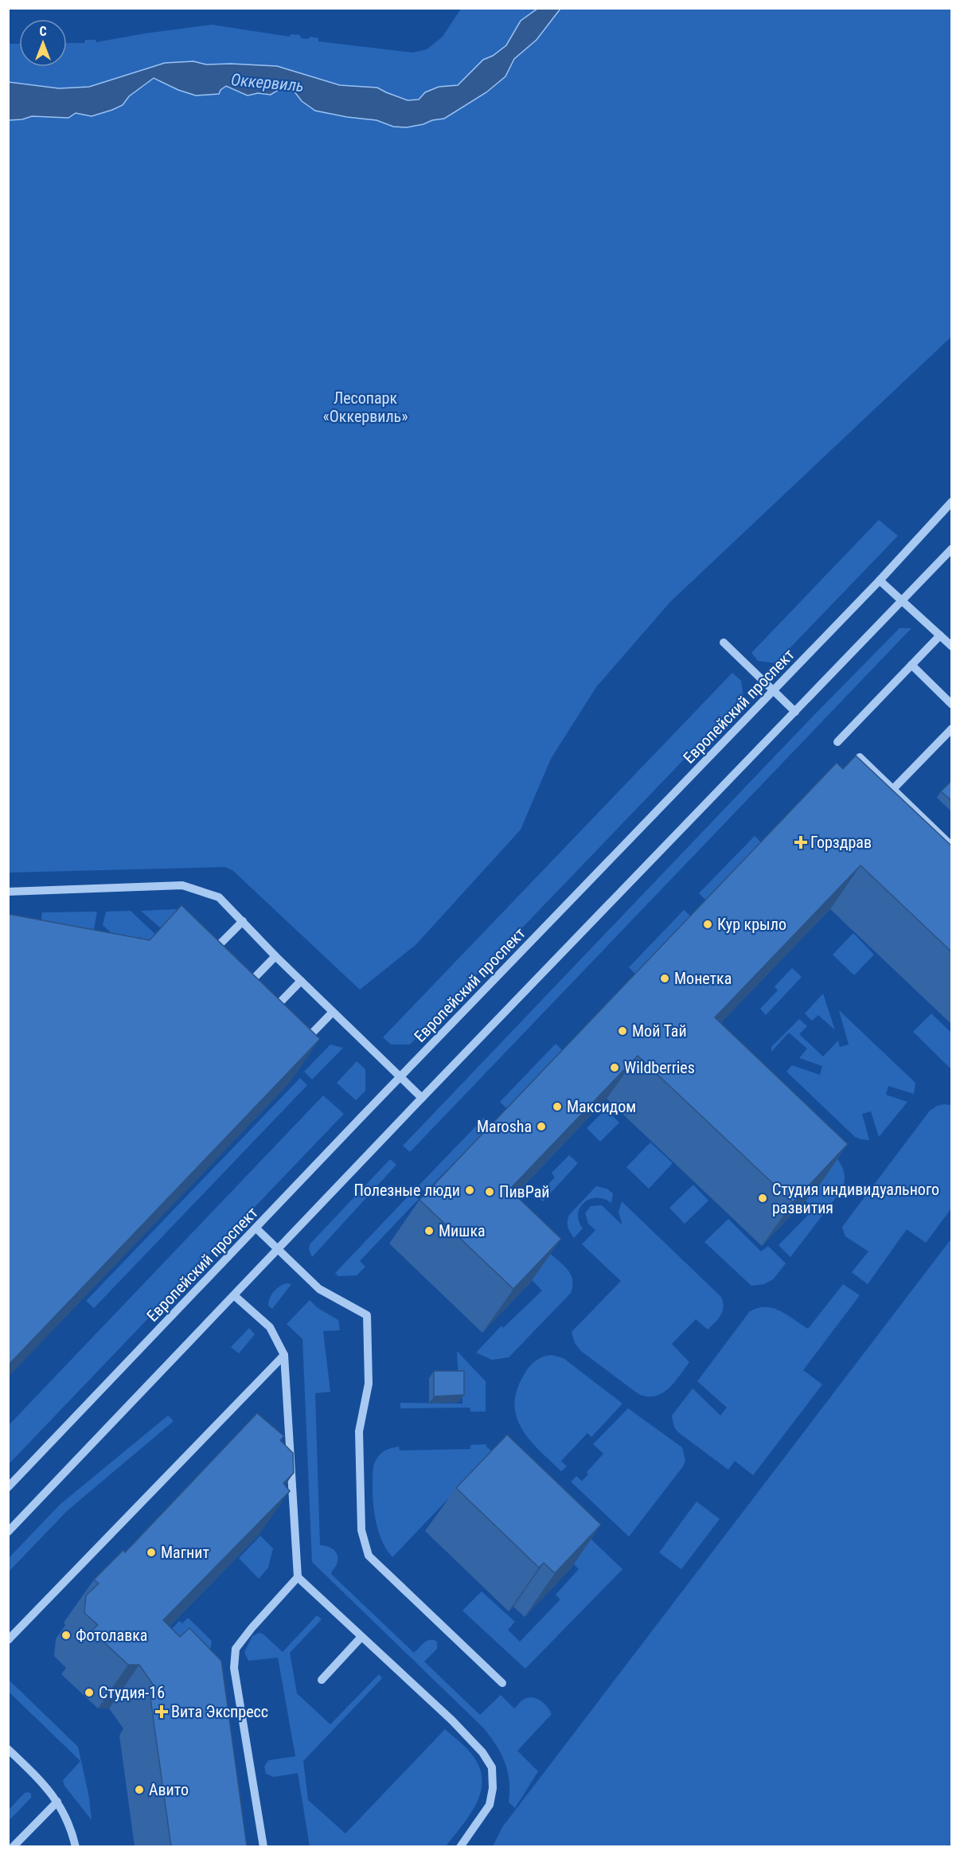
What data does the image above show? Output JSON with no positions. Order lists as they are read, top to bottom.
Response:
{
  "streets": {
    "street": ["Европейский проспект"]
  },
  "water": ["Оккервиль"],
  "parks": ["Лесопарк «Оккервиль»"],
  "places": {
    "health": ["Горздрав", "Вита Экспресс"],
    "other": [
      "Кур крыло",
      "Монетка",
      "Мой Тай",
      "Wildberries",
      "Максидом",
      "Marosha",
      "Полезные люди",
      "ПивРай",
      "Студия индивидуального развития",
      "Мишка",
      "Магнит",
      "Фотолавка",
      "Студия-16",
      "Авито"
    ]
  },
  "north": "top"
}
